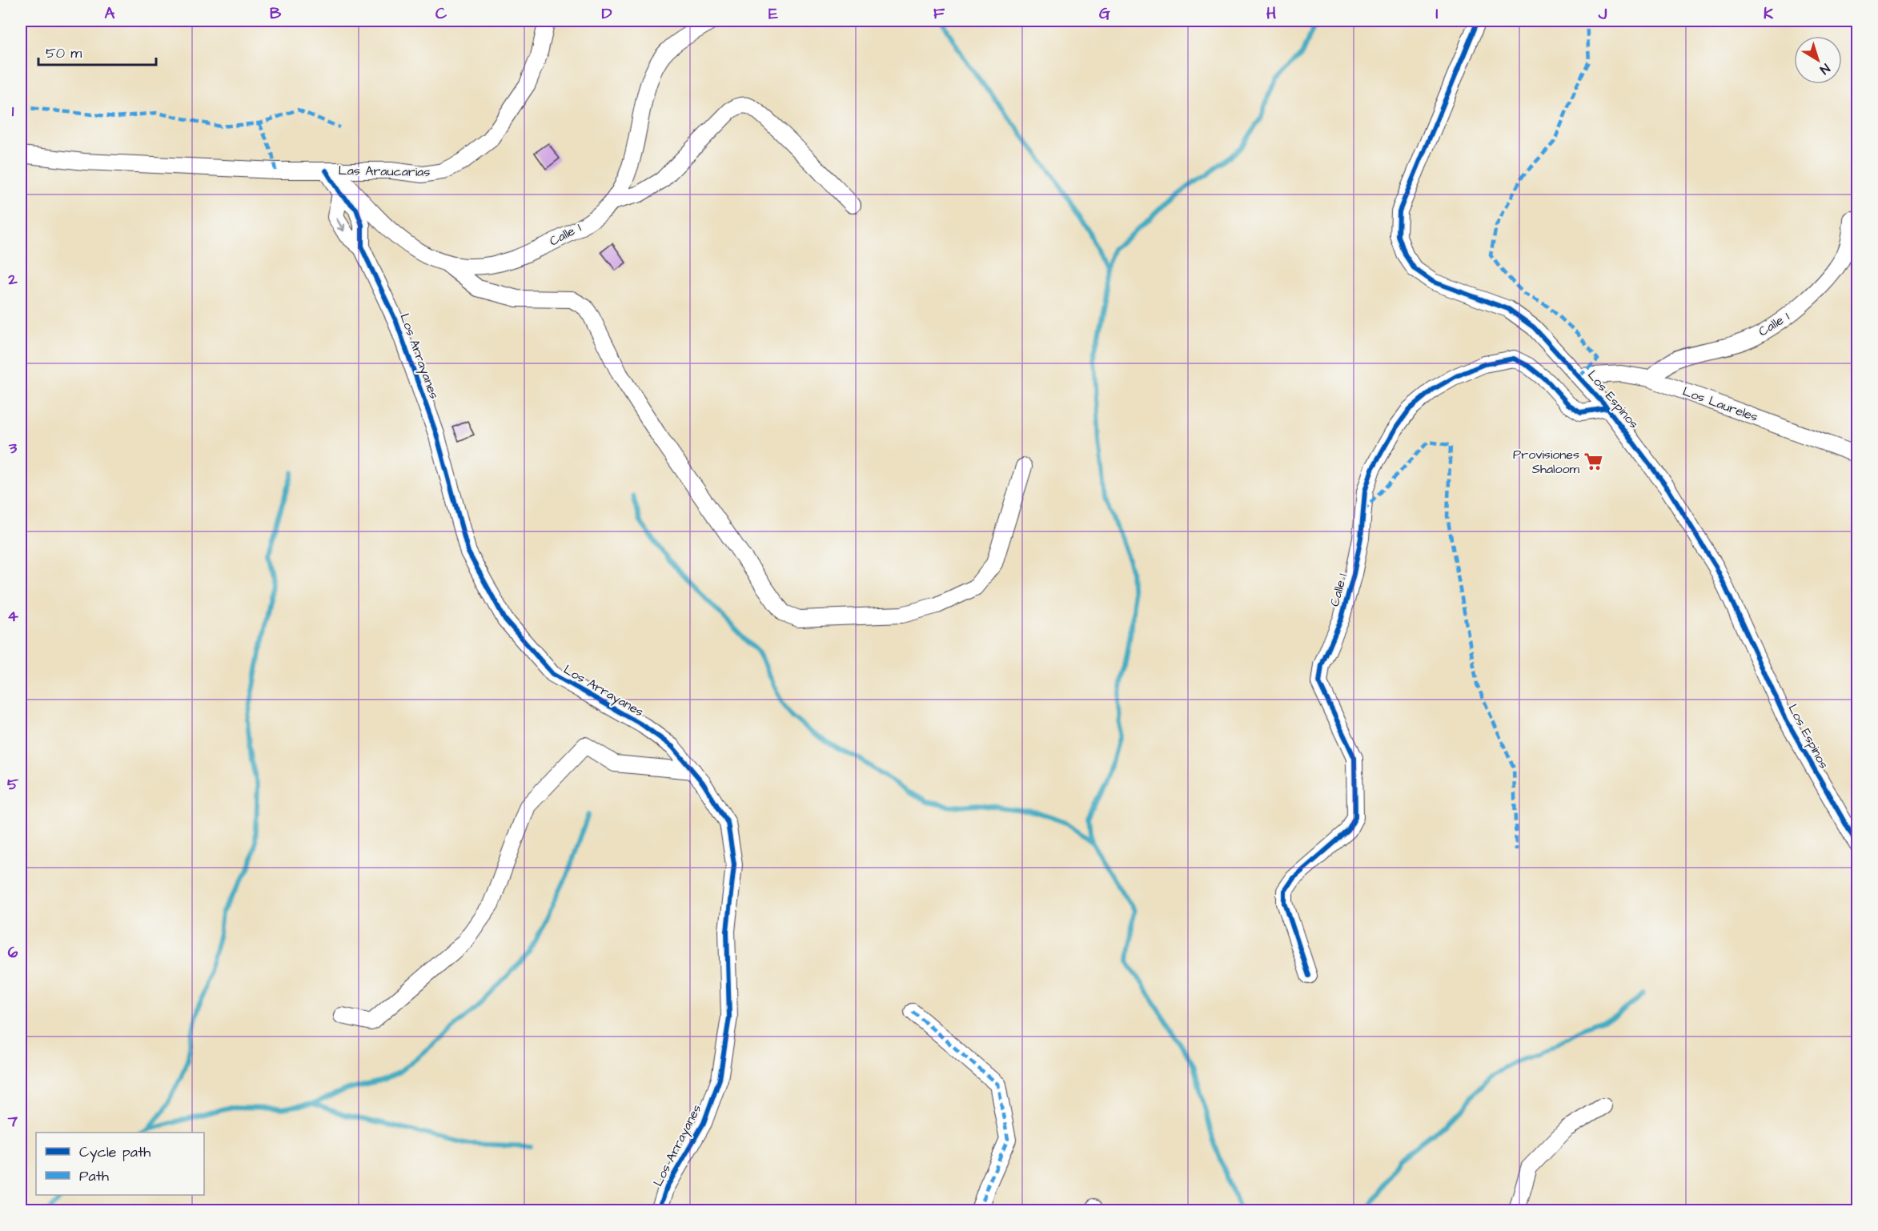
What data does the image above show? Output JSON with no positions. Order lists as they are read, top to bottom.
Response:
{
  "streets": {
    "street": [
      "Las Araucarias",
      "Calle 1",
      "Los Arrayanes",
      "Los Espinos",
      "Los Laureles"
    ]
  },
  "crossings": [
    ["Las Araucarias", "Calle 1"],
    ["Las Araucarias", "Los Arrayanes"],
    ["Calle 1", "Los Arrayanes"],
    ["Calle 1", "Los Espinos"],
    ["Calle 1", "Los Laureles"],
    ["Los Espinos", "Los Laureles"]
  ],
  "places": {
    "supermarket": ["Provisiones Shaloom"]
  },
  "legend": ["Cycle path", "Path"],
  "scale_bar": "50 m",
  "north": "bottom right",
  "grid": {
    "columns": [
      "A",
      "B",
      "C",
      "D",
      "E",
      "F",
      "G",
      "H",
      "I",
      "J",
      "K"
    ],
    "rows": [
      "1",
      "2",
      "3",
      "4",
      "5",
      "6",
      "7"
    ]
  }
}
